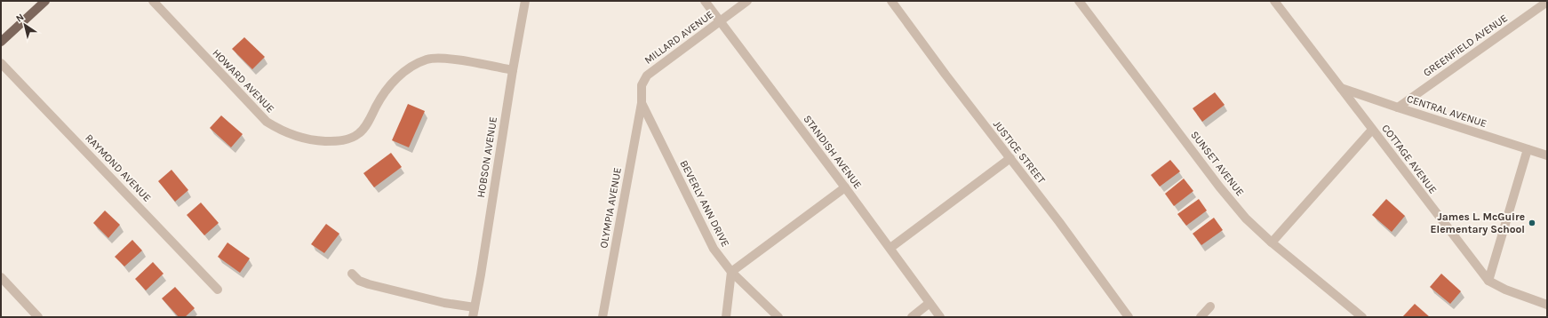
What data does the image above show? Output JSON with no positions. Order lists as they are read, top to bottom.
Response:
{
  "streets": {
    "street": [
      "MILLARD AVENUE",
      "GREENFIELD AVENUE",
      "HOWARD AVENUE",
      "CENTRAL AVENUE",
      "STANDISH AVENUE",
      "JUSTICE STREET",
      "HOBSON AVENUE",
      "COTTAGE AVENUE",
      "SUNSET AVENUE",
      "RAYMOND AVENUE",
      "BEVERLY ANN DRIVE",
      "OLYMPIA AVENUE"
    ]
  },
  "crossings": [
    ["MILLARD AVENUE", "STANDISH AVENUE"],
    ["MILLARD AVENUE", "BEVERLY ANN DRIVE"],
    ["MILLARD AVENUE", "OLYMPIA AVENUE"],
    ["GREENFIELD AVENUE", "CENTRAL AVENUE"],
    ["HOWARD AVENUE", "HOBSON AVENUE"],
    ["CENTRAL AVENUE", "COTTAGE AVENUE"],
    ["BEVERLY ANN DRIVE", "OLYMPIA AVENUE"]
  ],
  "places": ["James L. McGuire Elementary School"],
  "north": "top left"
}
